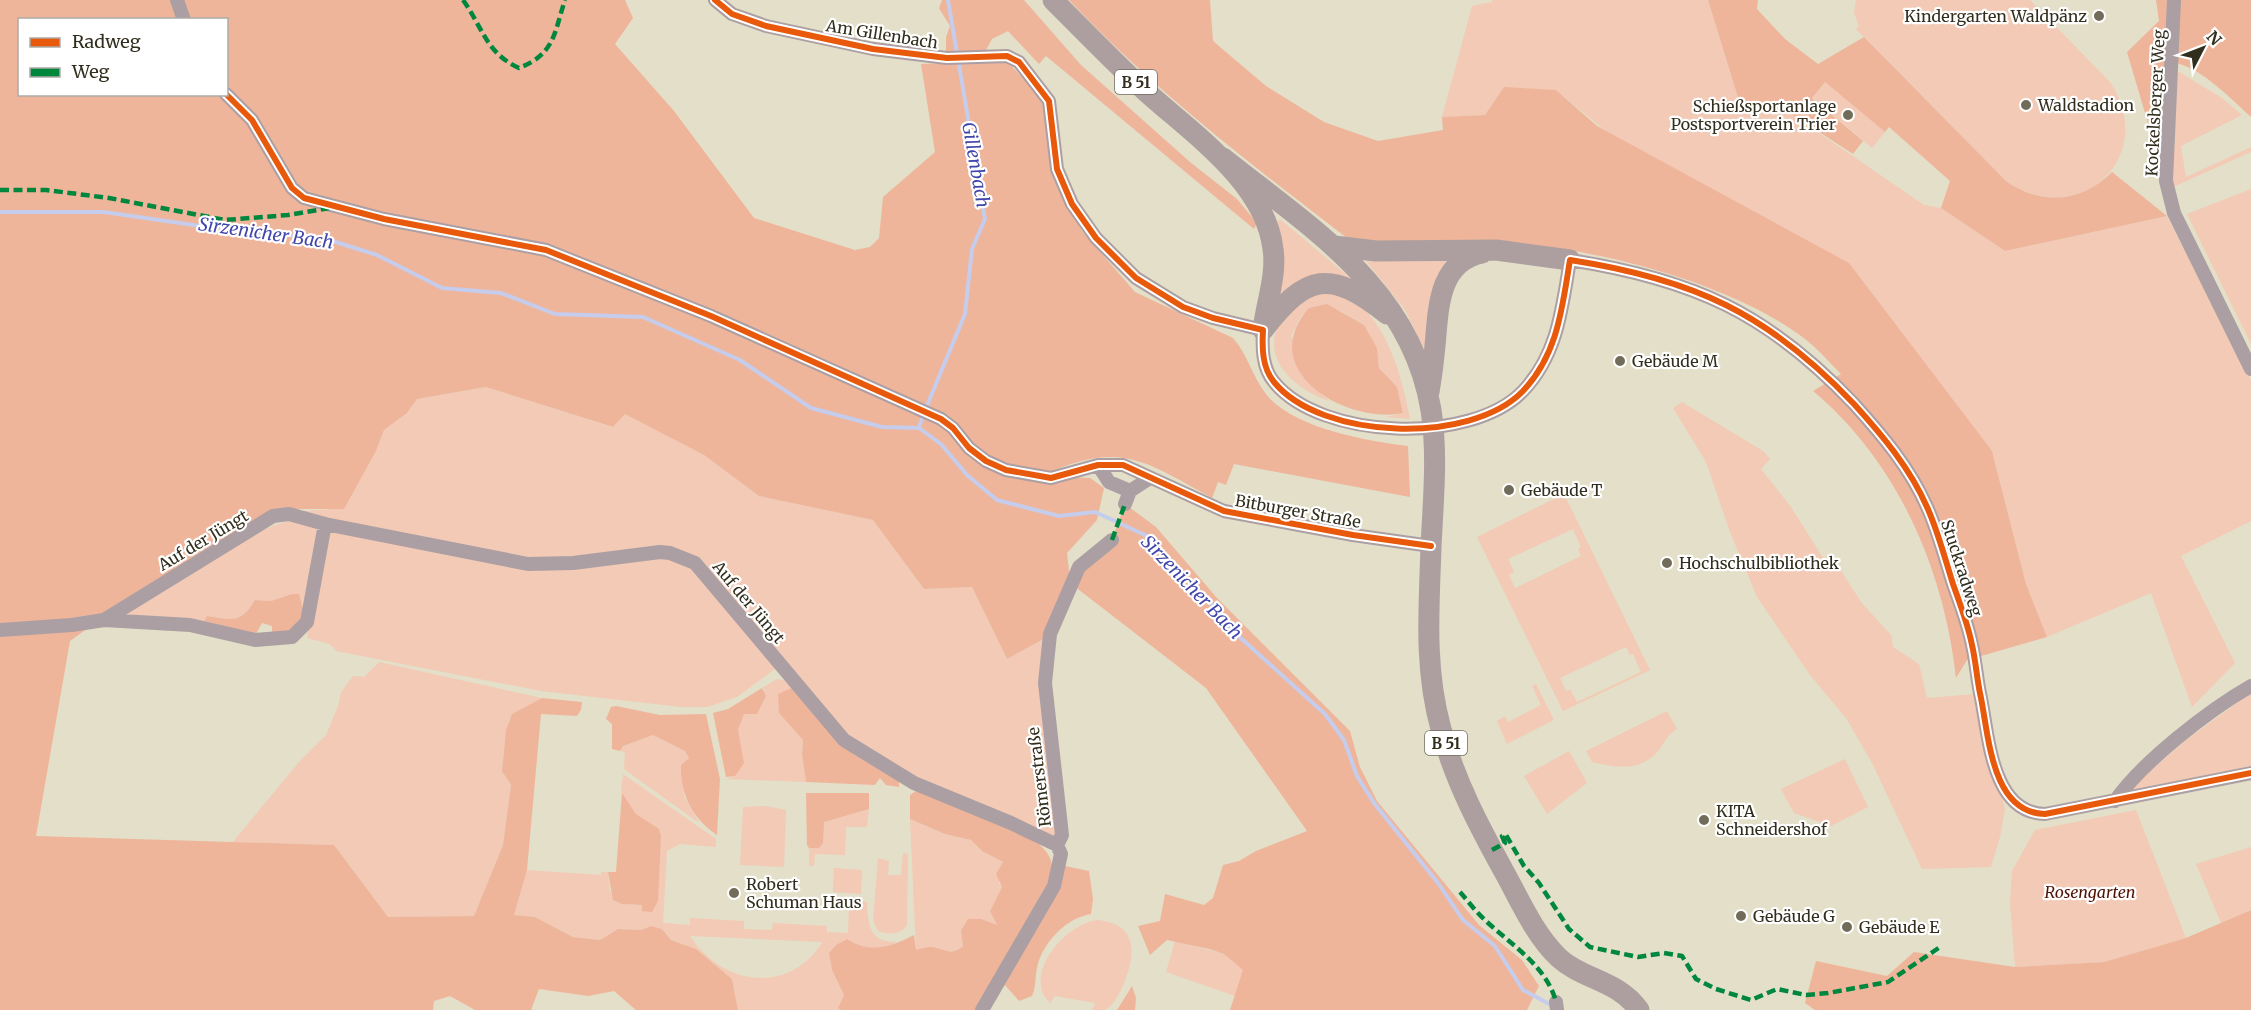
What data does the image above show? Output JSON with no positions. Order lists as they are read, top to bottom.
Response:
{
  "streets": {
    "main road": ["B 51"],
    "street": [
      "Am Gillenbach",
      "Kockelsberger Weg",
      "Bitburger Straße",
      "Auf der Jüngt",
      "Stuckradweg",
      "Römerstraße"
    ]
  },
  "crossings": [
    ["B 51", "Bitburger Straße"],
    ["Auf der Jüngt", "Römerstraße"]
  ],
  "water": ["Gillenbach", "Sirzenicher Bach"],
  "parks": ["Rosengarten"],
  "places": [
    "Kindergarten Waldpänz",
    "Waldstadion",
    "Schießsportanlage Postsportverein Trier",
    "Gebäude M",
    "Gebäude T",
    "Hochschulbibliothek",
    "KITA Schneidershof",
    "Robert Schuman Haus",
    "Gebäude G",
    "Gebäude E"
  ],
  "legend": ["Radweg", "Weg"],
  "north": "top right"
}
